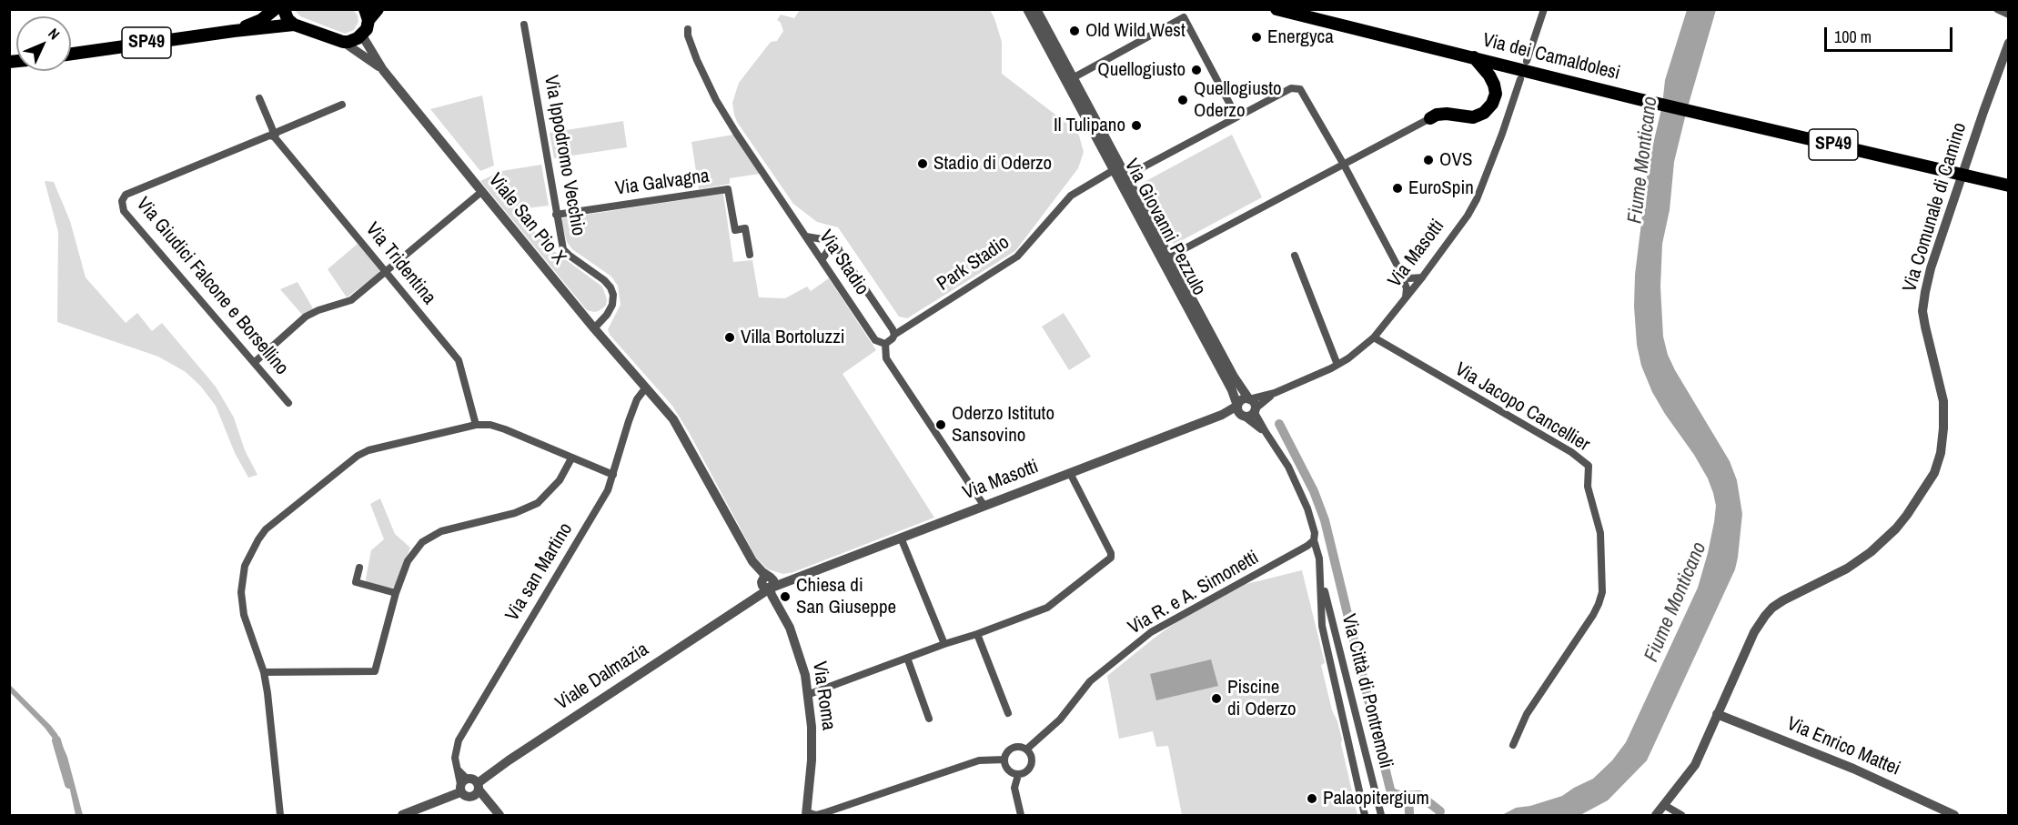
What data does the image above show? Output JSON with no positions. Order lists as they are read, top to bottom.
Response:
{
  "streets": {
    "main road": ["SP49", "Via dei Camaldolesi"],
    "street": [
      "Via Ippodromo Vecchio",
      "Via Galvagna",
      "Via Comunale di Camino",
      "Viale San Pio X",
      "Via Giovanni Pezzulo",
      "Via Masotti",
      "Via Stadio",
      "Via Tridentina",
      "Park Stadio",
      "Via Giudici Falcone e Borsellino",
      "Via Jacopo Cancellier",
      "Via san Martino",
      "Via R. e A. Simonetti",
      "Viale Dalmazia",
      "Via Città di Pontremoli",
      "Via Roma",
      "Via Enrico Mattei"
    ]
  },
  "crossings": [
    ["SP49", "Viale San Pio X"],
    ["Via Ippodromo Vecchio", "Via Galvagna"],
    ["Via Ippodromo Vecchio", "Viale San Pio X"],
    ["Via Comunale di Camino", "Via Enrico Mattei"],
    ["Viale San Pio X", "Via san Martino"],
    ["Viale San Pio X", "Via Roma"],
    ["Via Giovanni Pezzulo", "Via Masotti"],
    ["Via Giovanni Pezzulo", "Park Stadio"],
    ["Via Giovanni Pezzulo", "Via Città di Pontremoli"],
    ["Via Masotti", "Via Jacopo Cancellier"],
    ["Via Masotti", "Viale Dalmazia"],
    ["Via Masotti", "Via Città di Pontremoli"],
    ["Via Masotti", "Via Roma"],
    ["Via Stadio", "Park Stadio"],
    ["Via Tridentina", "Via Giudici Falcone e Borsellino"],
    ["Via san Martino", "Viale Dalmazia"],
    ["Via san Martino", "Via Roma"],
    ["Via R. e A. Simonetti", "Via Città di Pontremoli"],
    ["Viale Dalmazia", "Via Roma"]
  ],
  "water": ["Fiume Monticano"],
  "places": [
    "Old Wild West",
    "Energyca",
    "Quellogiusto",
    "Quellogiusto Oderzo",
    "Il Tulipano",
    "OVS",
    "Stadio di Oderzo",
    "EuroSpin",
    "Villa Bortoluzzi",
    "Oderzo Istituto Sansovino",
    "Chiesa di San Giuseppe",
    "Piscine di Oderzo",
    "Palaopitergium"
  ],
  "scale_bar": "100 m",
  "north": "top right"
}
